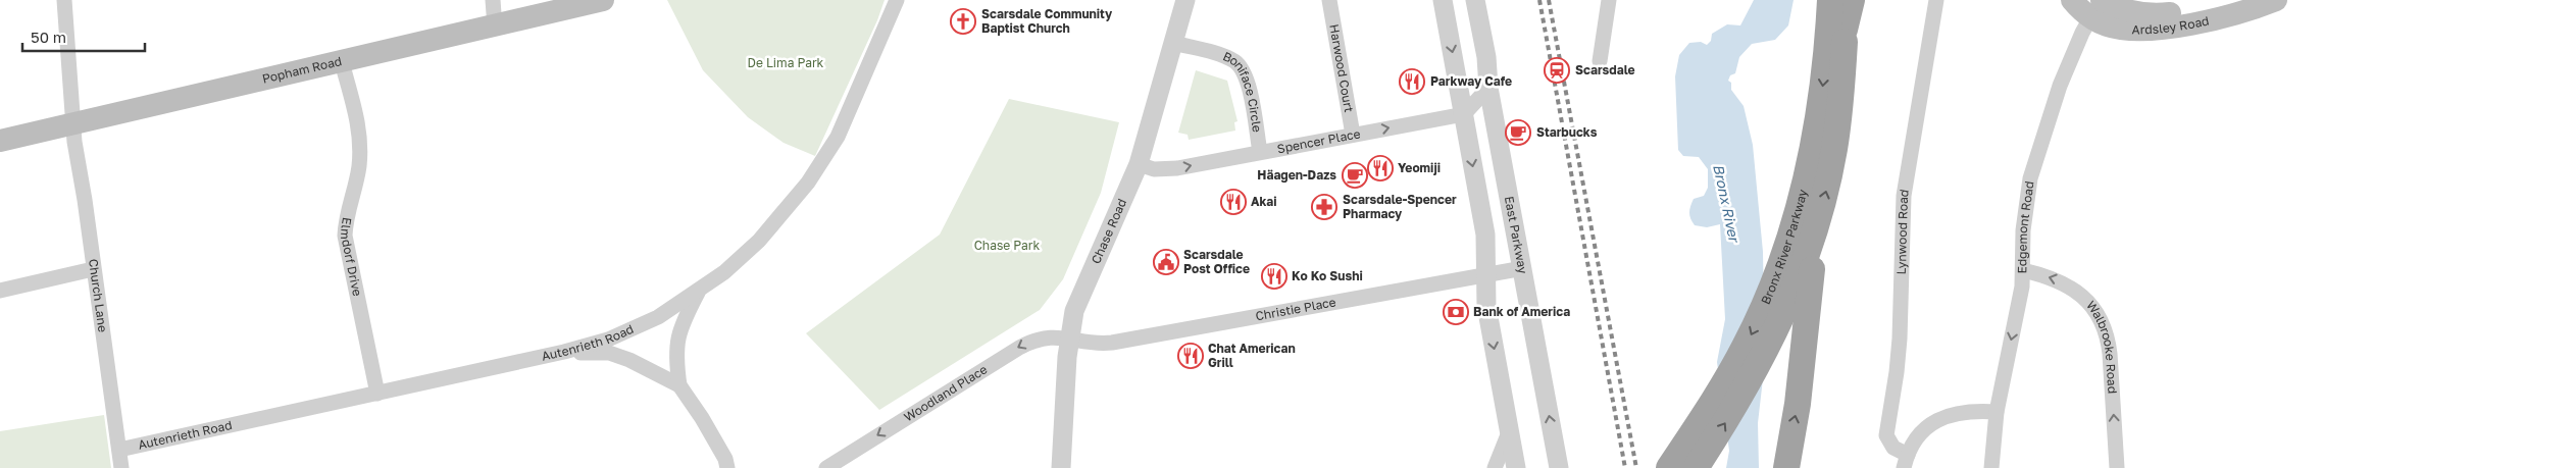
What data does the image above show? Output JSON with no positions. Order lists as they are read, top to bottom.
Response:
{
  "streets": {
    "highway": ["Bronx River Parkway"],
    "main road": ["Ardsley Road", "Popham Road"],
    "street": [
      "Harwood Court",
      "Boniface Circle",
      "Spencer Place",
      "Edgemont Road",
      "Chase Road",
      "Lynwood Road",
      "East Parkway",
      "Elmdorf Drive",
      "Church Lane",
      "Christie Place",
      "Autenrieth Road",
      "Walbrooke Road",
      "Woodland Place"
    ]
  },
  "crossings": [
    ["Ardsley Road", "Edgemont Road"],
    ["Harwood Court", "Spencer Place"],
    ["Popham Road", "Elmdorf Drive"],
    ["Popham Road", "Church Lane"],
    ["Boniface Circle", "Spencer Place"],
    ["Boniface Circle", "Chase Road"],
    ["Spencer Place", "Chase Road"],
    ["Edgemont Road", "Walbrooke Road"],
    ["Chase Road", "Christie Place"],
    ["Chase Road", "Woodland Place"],
    ["East Parkway", "Christie Place"],
    ["Elmdorf Drive", "Autenrieth Road"],
    ["Church Lane", "Autenrieth Road"],
    ["Christie Place", "Woodland Place"]
  ],
  "one_way": ["Spencer Place", "Walbrooke Road", "Woodland Place"],
  "water": ["Bronx River"],
  "parks": ["De Lima Park", "Chase Park"],
  "places": {
    "church": ["Scarsdale Community Baptist Church"],
    "station": ["Scarsdale"],
    "restaurant": [
      "Parkway Cafe",
      "Yeomiji",
      "Akai",
      "Ko Ko Sushi",
      "Chat American Grill"
    ],
    "cafe": ["Starbucks", "Häagen-Dazs"],
    "pharmacy": ["Scarsdale-Spencer Pharmacy"],
    "public building": ["Scarsdale Post Office"],
    "bank": ["Bank of America"]
  },
  "scale_bar": "50 m"
}
